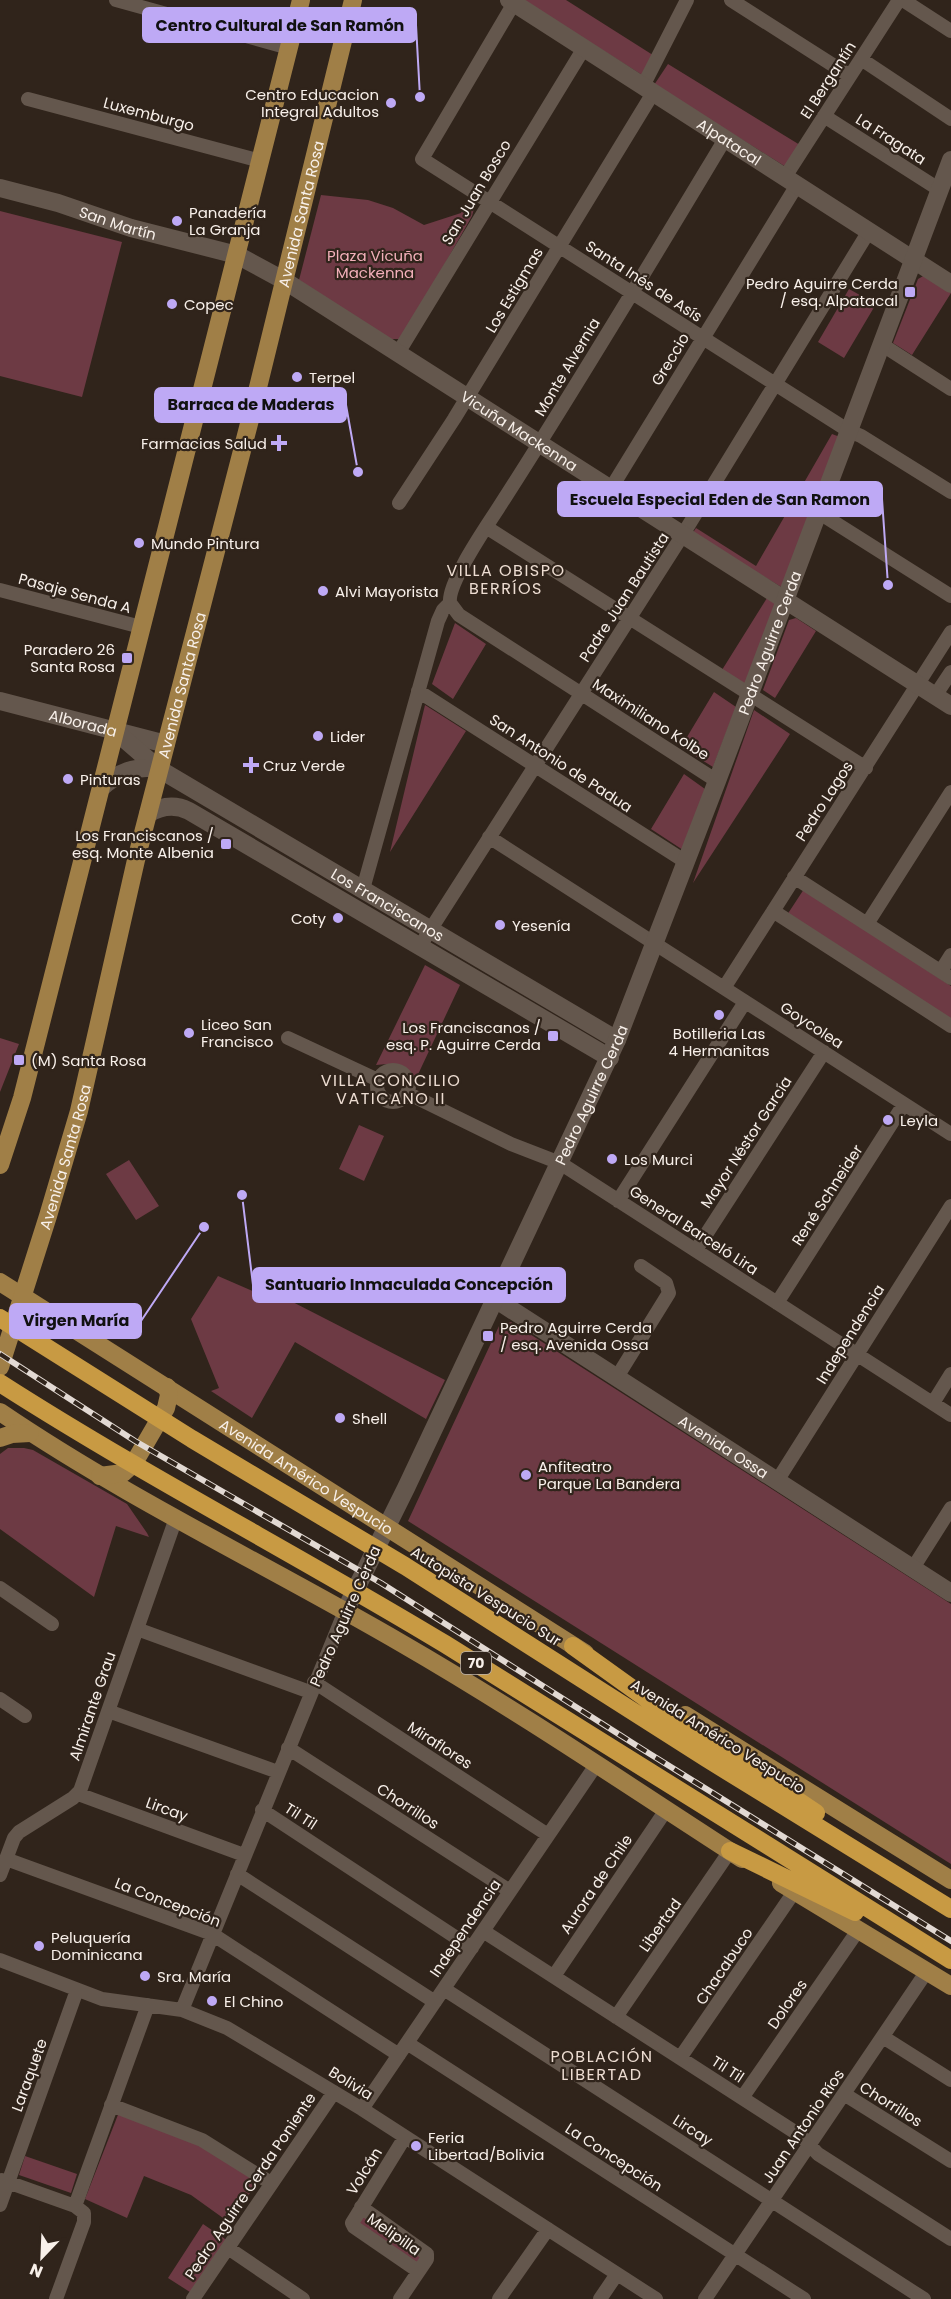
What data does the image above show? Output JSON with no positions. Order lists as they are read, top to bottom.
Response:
{
  "streets": {
    "highway": ["Autopista Vespucio Sur", "70"],
    "main road": ["Avenida Santa Rosa", "Avenida Américo Vespucio"],
    "street": [
      "El Bergantín",
      "Luxemburgo",
      "La Fragata",
      "Alpatacal",
      "San Juan Bosco",
      "San Martín",
      "Santa Inés de Asís",
      "Los Estigmas",
      "Greccio",
      "Monte Alvernia",
      "Vicuña Mackenna",
      "Pasaje Senda A",
      "Padre Juan Bautista",
      "Pedro Aguirre Cerda",
      "Maximiliano Kolbe",
      "Alborada",
      "San Antonio de Padua",
      "Pedro Lagos",
      "Los Franciscanos",
      "Goycolea",
      "Mayor Néstor García",
      "René Schneider",
      "General Barceló Lira",
      "Independencia",
      "Avenida Ossa",
      "Almirante Grau",
      "Miraflores",
      "Chorrillos",
      "Lircay",
      "Til Til",
      "Aurora de Chile",
      "La Concepción",
      "Libertad",
      "Chacabuco",
      "Dolores",
      "Laraquete",
      "Bolivia",
      "Juan Antonio Ríos",
      "Volcán",
      "Pedro Aguirre Cerda Poniente",
      "Melipilla"
    ]
  },
  "crossings": [
    ["El Bergantín", "La Fragata"],
    ["El Bergantín", "Alpatacal"],
    ["El Bergantín", "Greccio"],
    ["La Fragata", "Pedro Aguirre Cerda"],
    ["Alpatacal", "San Juan Bosco"],
    ["Alpatacal", "Santa Inés de Asís"],
    ["Alpatacal", "Los Estigmas"],
    ["Alpatacal", "Greccio"],
    ["Alpatacal", "Monte Alvernia"],
    ["Alpatacal", "Padre Juan Bautista"],
    ["Alpatacal", "Pedro Aguirre Cerda"],
    ["San Juan Bosco", "Santa Inés de Asís"],
    ["San Juan Bosco", "Vicuña Mackenna"],
    ["Avenida Santa Rosa", "Vicuña Mackenna"],
    ["Avenida Santa Rosa", "Alborada"],
    ["Avenida Santa Rosa", "Los Franciscanos"],
    ["Avenida Santa Rosa", "Avenida Américo Vespucio"],
    ["San Martín", "Vicuña Mackenna"],
    ["Santa Inés de Asís", "Los Estigmas"],
    ["Santa Inés de Asís", "Greccio"],
    ["Santa Inés de Asís", "Monte Alvernia"],
    ["Santa Inés de Asís", "Padre Juan Bautista"],
    ["Santa Inés de Asís", "Pedro Aguirre Cerda"],
    ["Los Estigmas", "Vicuña Mackenna"],
    ["Greccio", "Vicuña Mackenna"],
    ["Monte Alvernia", "Vicuña Mackenna"],
    ["Monte Alvernia", "Maximiliano Kolbe"],
    ["Monte Alvernia", "San Antonio de Padua"],
    ["Monte Alvernia", "Los Franciscanos"],
    ["Vicuña Mackenna", "Padre Juan Bautista"],
    ["Vicuña Mackenna", "Pedro Aguirre Cerda"],
    ["Vicuña Mackenna", "Pedro Lagos"],
    ["Padre Juan Bautista", "Maximiliano Kolbe"],
    ["Padre Juan Bautista", "San Antonio de Padua"],
    ["Padre Juan Bautista", "Los Franciscanos"],
    ["Padre Juan Bautista", "Goycolea"],
    ["Pedro Aguirre Cerda", "Maximiliano Kolbe"],
    ["Pedro Aguirre Cerda", "San Antonio de Padua"],
    ["Pedro Aguirre Cerda", "Los Franciscanos"],
    ["Pedro Aguirre Cerda", "Goycolea"],
    ["Pedro Aguirre Cerda", "General Barceló Lira"],
    ["Pedro Aguirre Cerda", "Avenida Ossa"],
    ["Pedro Aguirre Cerda", "Avenida Américo Vespucio"],
    ["Pedro Aguirre Cerda", "Miraflores"],
    ["Pedro Aguirre Cerda", "Chorrillos"],
    ["Pedro Aguirre Cerda", "Lircay"],
    ["Pedro Aguirre Cerda", "Til Til"],
    ["Pedro Aguirre Cerda", "La Concepción"],
    ["Pedro Aguirre Cerda", "Bolivia"],
    ["Alborada", "Los Franciscanos"],
    ["Pedro Lagos", "Goycolea"],
    ["Goycolea", "Mayor Néstor García"],
    ["Goycolea", "René Schneider"],
    ["Mayor Néstor García", "General Barceló Lira"],
    ["René Schneider", "General Barceló Lira"],
    ["General Barceló Lira", "Independencia"],
    ["Independencia", "Avenida Ossa"],
    ["Independencia", "Miraflores"],
    ["Independencia", "Chorrillos"],
    ["Independencia", "Lircay"],
    ["Independencia", "Til Til"],
    ["Independencia", "La Concepción"],
    ["Independencia", "Bolivia"],
    ["Almirante Grau", "Miraflores"],
    ["Almirante Grau", "Lircay"],
    ["Chorrillos", "Juan Antonio Ríos"],
    ["Lircay", "Juan Antonio Ríos"],
    ["Til Til", "Aurora de Chile"],
    ["Til Til", "Libertad"],
    ["Til Til", "Chacabuco"],
    ["Til Til", "Dolores"],
    ["Til Til", "Juan Antonio Ríos"],
    ["La Concepción", "Juan Antonio Ríos"],
    ["Laraquete", "Bolivia"],
    ["Bolivia", "Volcán"],
    ["Bolivia", "Pedro Aguirre Cerda Poniente"],
    ["Volcán", "Melipilla"]
  ],
  "districts": ["VILLA OBISPO BERRÍOS", "VILLA CONCILIO VATICANO II", "POBLACIÓN LIBERTAD"],
  "parks": ["Plaza Vicuña Mackenna"],
  "places": {
    "other": [
      "Centro Cultural de San Ramón",
      "Centro Educacion Integral Adultos",
      "Panadería La Granja",
      "Copec",
      "Terpel",
      "Barraca de Maderas",
      "Mundo Pintura",
      "Escuela Especial Eden de San Ramon",
      "Alvi Mayorista",
      "Lider",
      "Pinturas",
      "Coty",
      "Yesenía",
      "Botilleria Las 4 Hermanitas",
      "Liceo San Francisco",
      "Leyla",
      "Los Murci",
      "Santuario Inmaculada Concepción",
      "Virgen María",
      "Shell",
      "Anfiteatro Parque La Bandera",
      "Peluquería Dominicana",
      "Sra. María",
      "El Chino",
      "Feria Libertad/Bolivia"
    ],
    "transit": [
      "Pedro Aguirre Cerda / esq. Alpatacal",
      "Paradero 26 Santa Rosa",
      "Los Franciscanos / esq. Monte Albenia",
      "Los Franciscanos / esq. P. Aguirre Cerda",
      "(M) Santa Rosa",
      "Pedro Aguirre Cerda / esq. Avenida Ossa"
    ],
    "health": ["Farmacias Salud", "Cruz Verde"]
  },
  "north": "bottom left"
}
